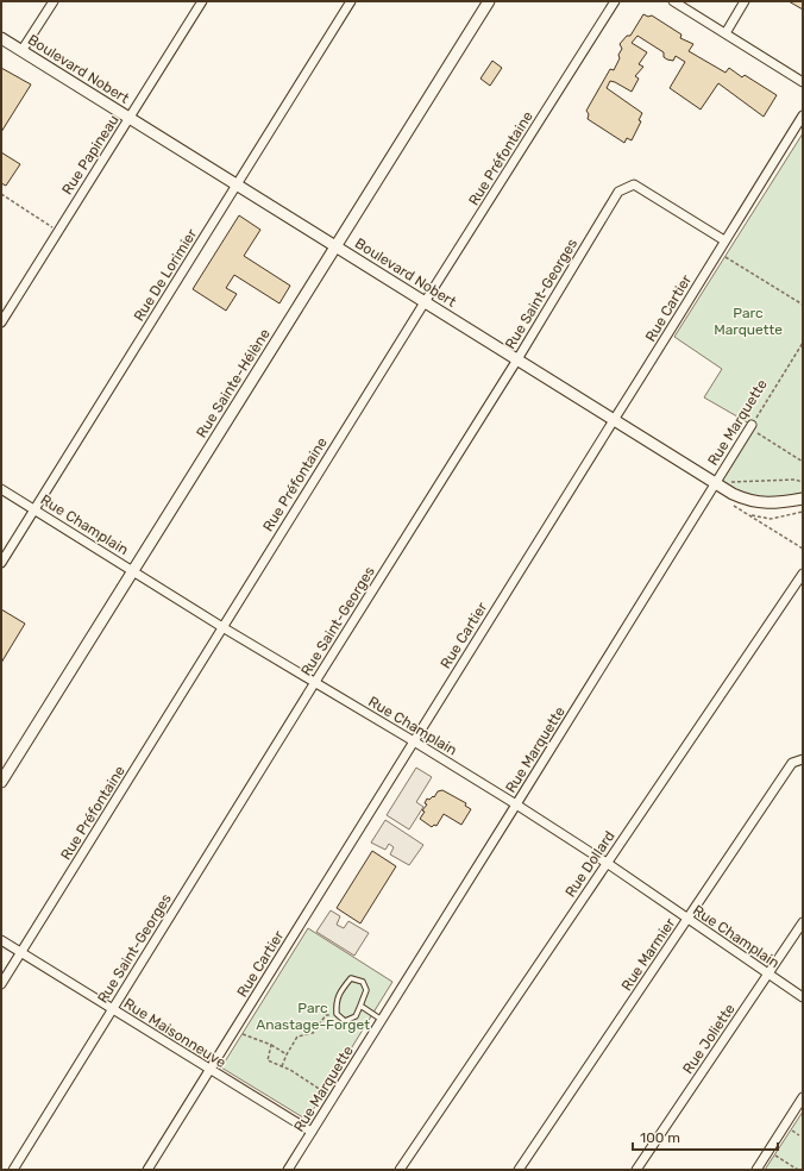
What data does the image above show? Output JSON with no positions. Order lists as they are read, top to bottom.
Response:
{
  "streets": {
    "street": [
      "Boulevard Nobert",
      "Rue Papineau",
      "Rue Préfontaine",
      "Rue De Lorimier",
      "Rue Saint-Georges",
      "Rue Cartier",
      "Rue Sainte-Hélène",
      "Rue Marquette",
      "Rue Champlain",
      "Rue Dollard",
      "Rue Marmier",
      "Rue Maisonneuve",
      "Rue Joliette"
    ]
  },
  "crossings": [
    ["Boulevard Nobert", "Rue Papineau"],
    ["Boulevard Nobert", "Rue Préfontaine"],
    ["Boulevard Nobert", "Rue De Lorimier"],
    ["Boulevard Nobert", "Rue Saint-Georges"],
    ["Boulevard Nobert", "Rue Cartier"],
    ["Boulevard Nobert", "Rue Sainte-Hélène"],
    ["Boulevard Nobert", "Rue Marquette"],
    ["Rue Préfontaine", "Rue Champlain"],
    ["Rue Préfontaine", "Rue Maisonneuve"],
    ["Rue De Lorimier", "Rue Champlain"],
    ["Rue Saint-Georges", "Rue Cartier"],
    ["Rue Saint-Georges", "Rue Champlain"],
    ["Rue Saint-Georges", "Rue Maisonneuve"],
    ["Rue Cartier", "Rue Champlain"],
    ["Rue Cartier", "Rue Maisonneuve"],
    ["Rue Sainte-Hélène", "Rue Champlain"],
    ["Rue Marquette", "Rue Champlain"],
    ["Rue Marquette", "Rue Maisonneuve"],
    ["Rue Champlain", "Rue Dollard"],
    ["Rue Champlain", "Rue Marmier"],
    ["Rue Champlain", "Rue Joliette"]
  ],
  "parks": ["Parc Marquette", "Parc Anastage-Forget"],
  "scale_bar": "100 m"
}
